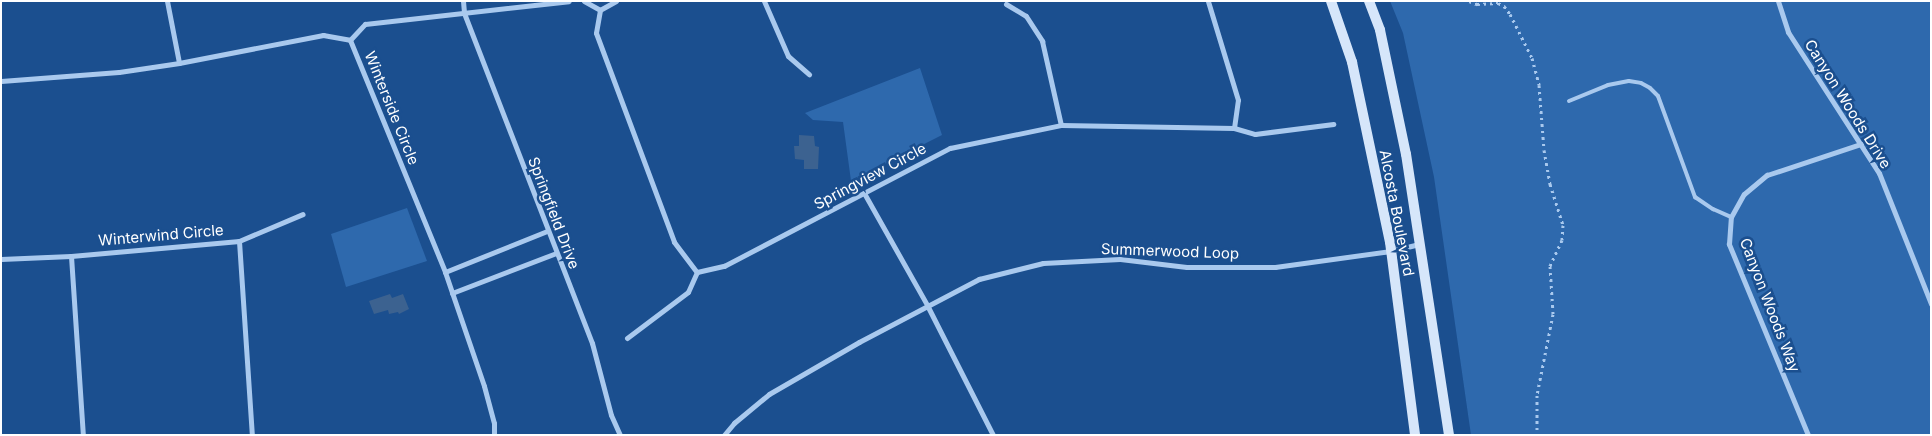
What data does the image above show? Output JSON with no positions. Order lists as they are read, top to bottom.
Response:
{
  "streets": {
    "main road": ["Alcosta Boulevard"],
    "street": [
      "Canyon Woods Drive",
      "Winterside Circle",
      "Springview Circle",
      "Springfield Drive",
      "Winterwind Circle",
      "Summerwood Loop",
      "Canyon Woods Way"
    ]
  },
  "crossings": [
    ["Canyon Woods Drive", "Canyon Woods Way"],
    ["Alcosta Boulevard", "Summerwood Loop"]
  ]
}
